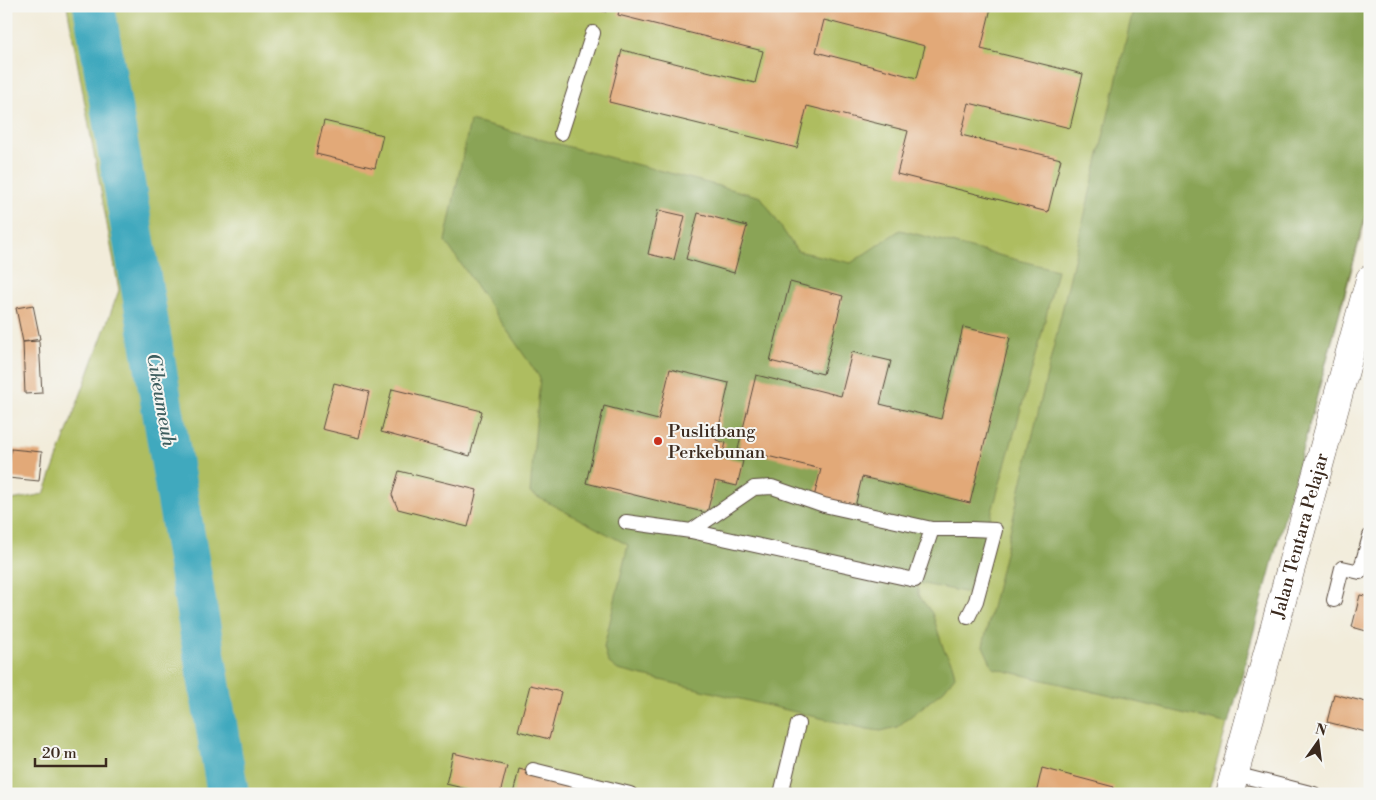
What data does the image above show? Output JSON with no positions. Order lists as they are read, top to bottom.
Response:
{
  "streets": {
    "main road": ["Jalan Tentara Pelajar"]
  },
  "water": ["Cikeumeuh"],
  "places": ["Puslitbang Perkebunan"],
  "scale_bar": "20 m",
  "north": "top"
}
